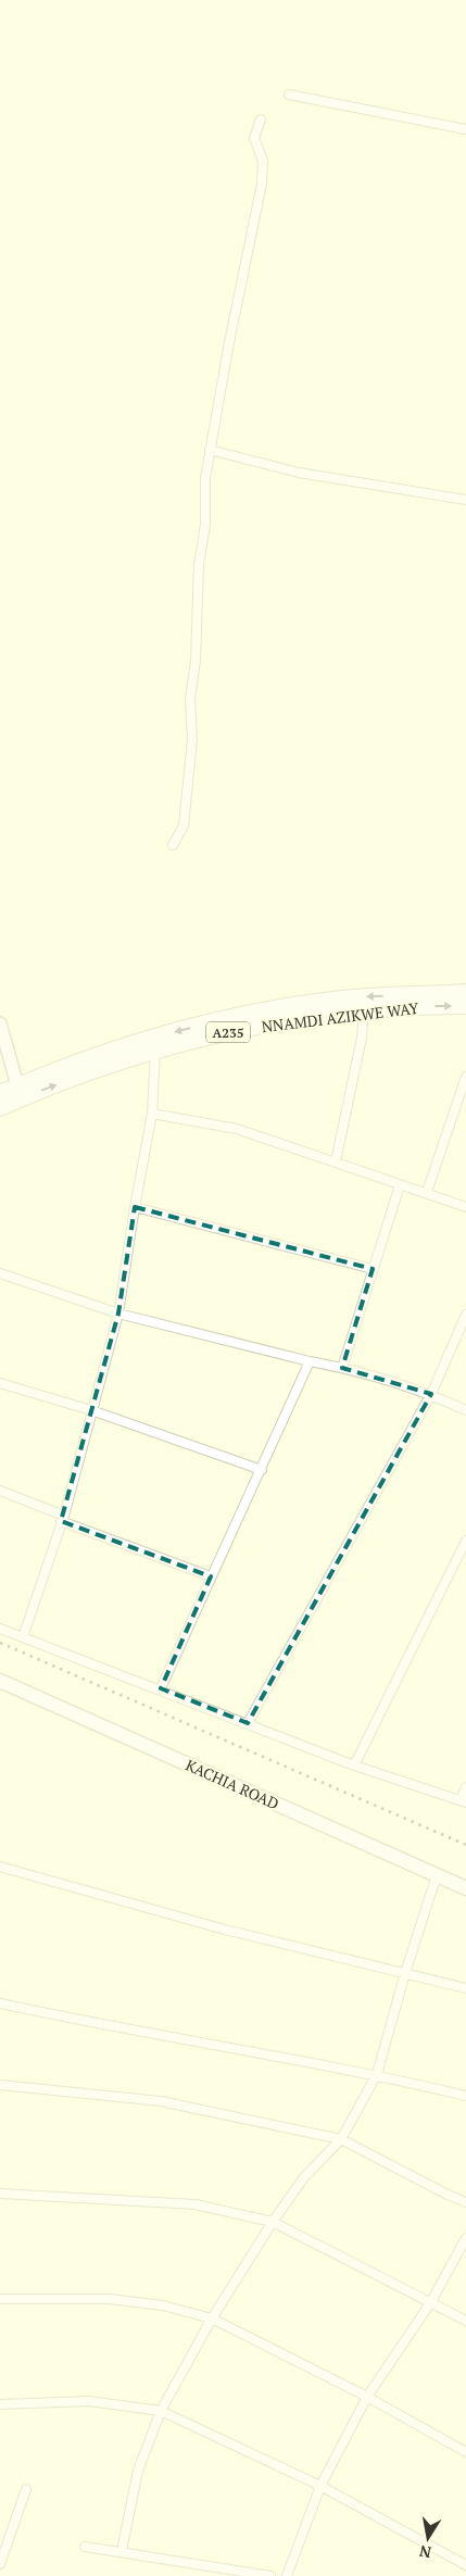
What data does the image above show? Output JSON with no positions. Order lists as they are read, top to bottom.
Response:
{
  "streets": {
    "highway": ["NNAMDI AZIKWE WAY", "A235"],
    "main road": ["KACHIA ROAD"]
  },
  "north": "bottom"
}
